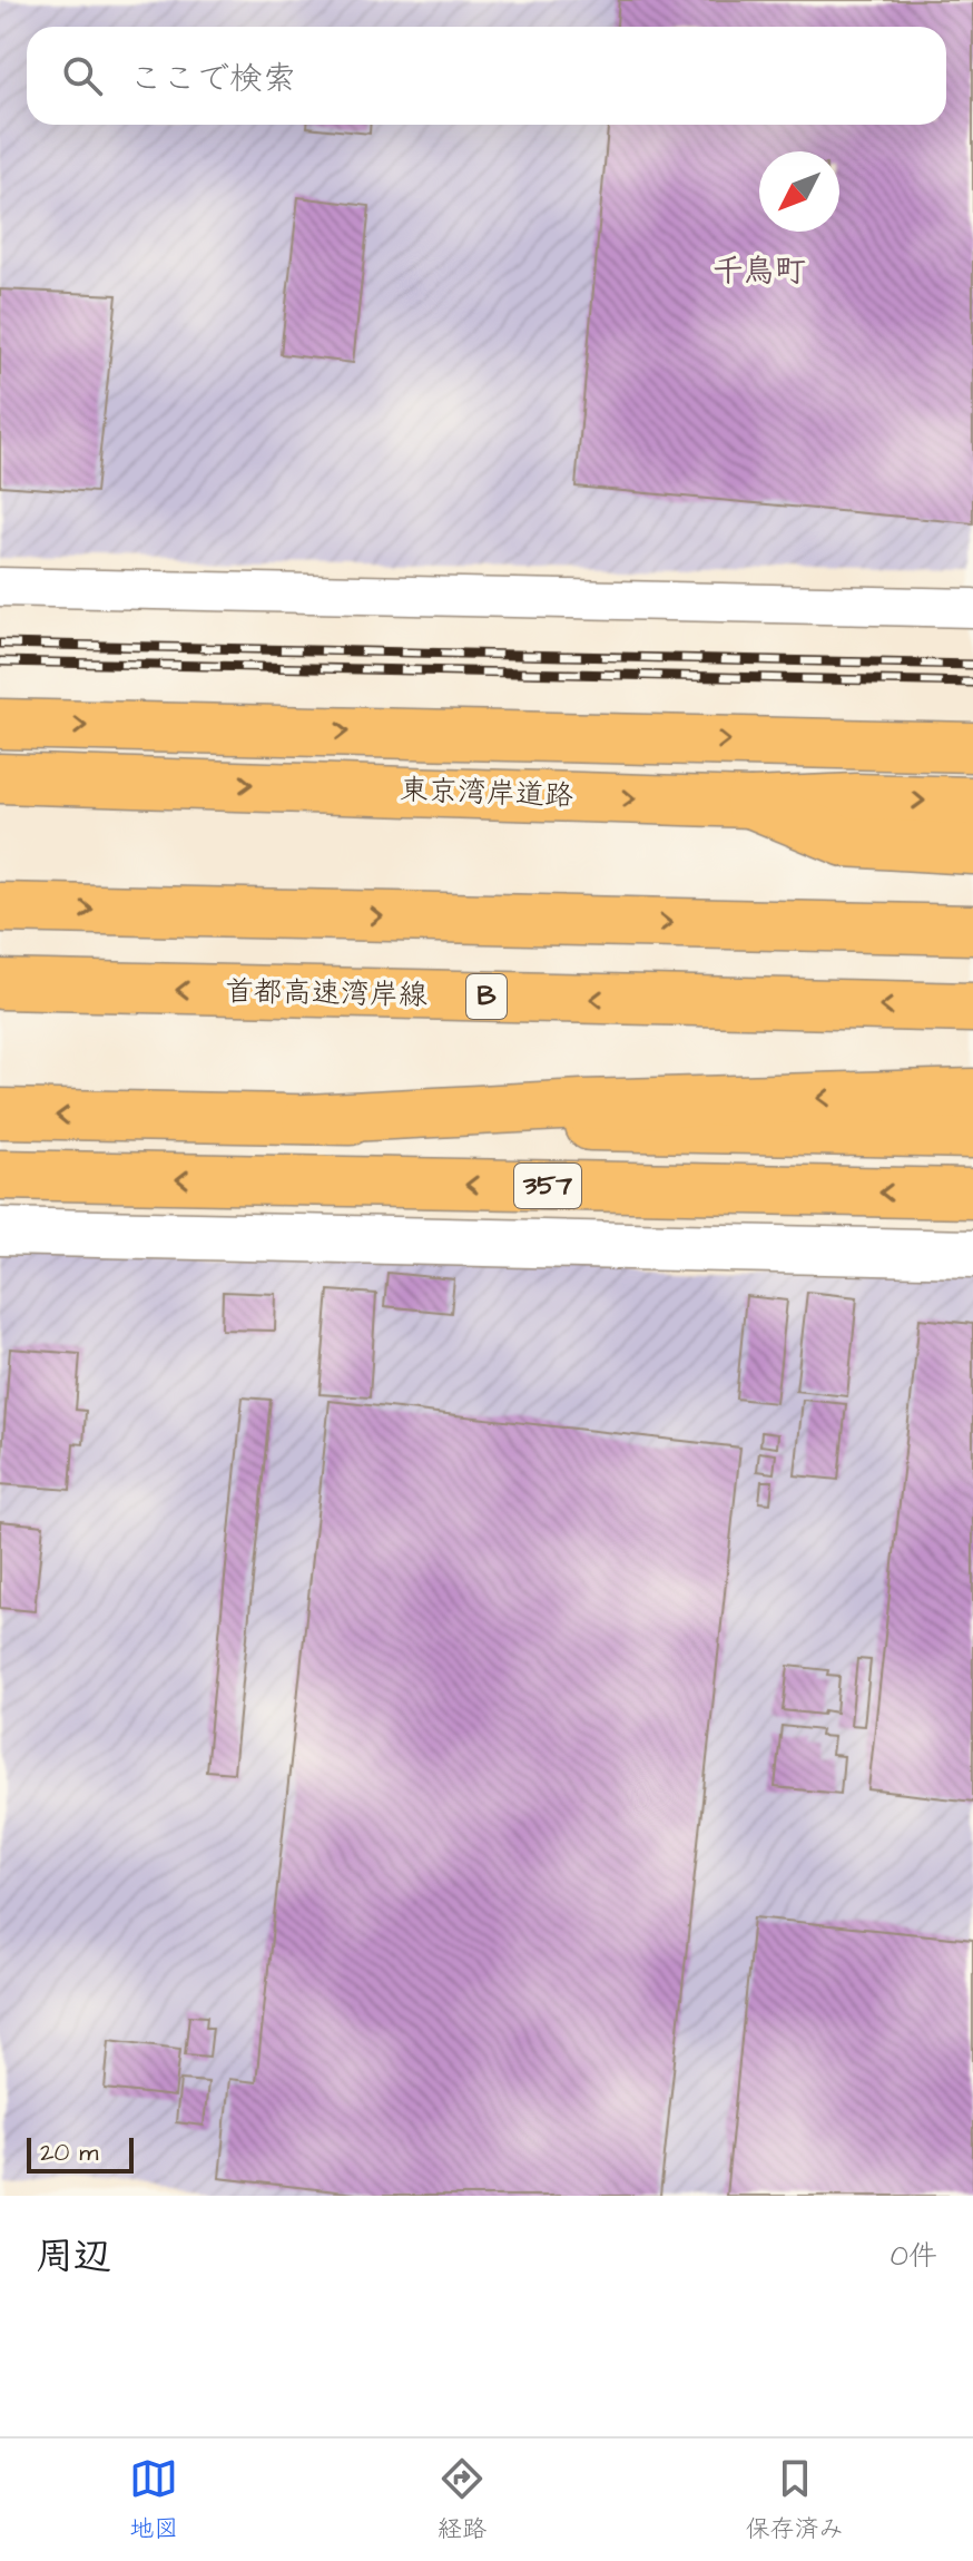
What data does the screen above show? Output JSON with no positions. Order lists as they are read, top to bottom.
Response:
{
  "streets": {
    "highway": [
      "東京湾岸道路",
      "首都高速湾岸線",
      "B",
      "357"
    ]
  },
  "districts": ["千鳥町"],
  "scale_bar": "20 m",
  "north": "bottom left",
  "page": {
    "search": "ここで検索",
    "scale": "20 m",
    "heading": ["周辺", "0件"],
    "nav": ["地図", "経路", "保存済み"]
  }
}
